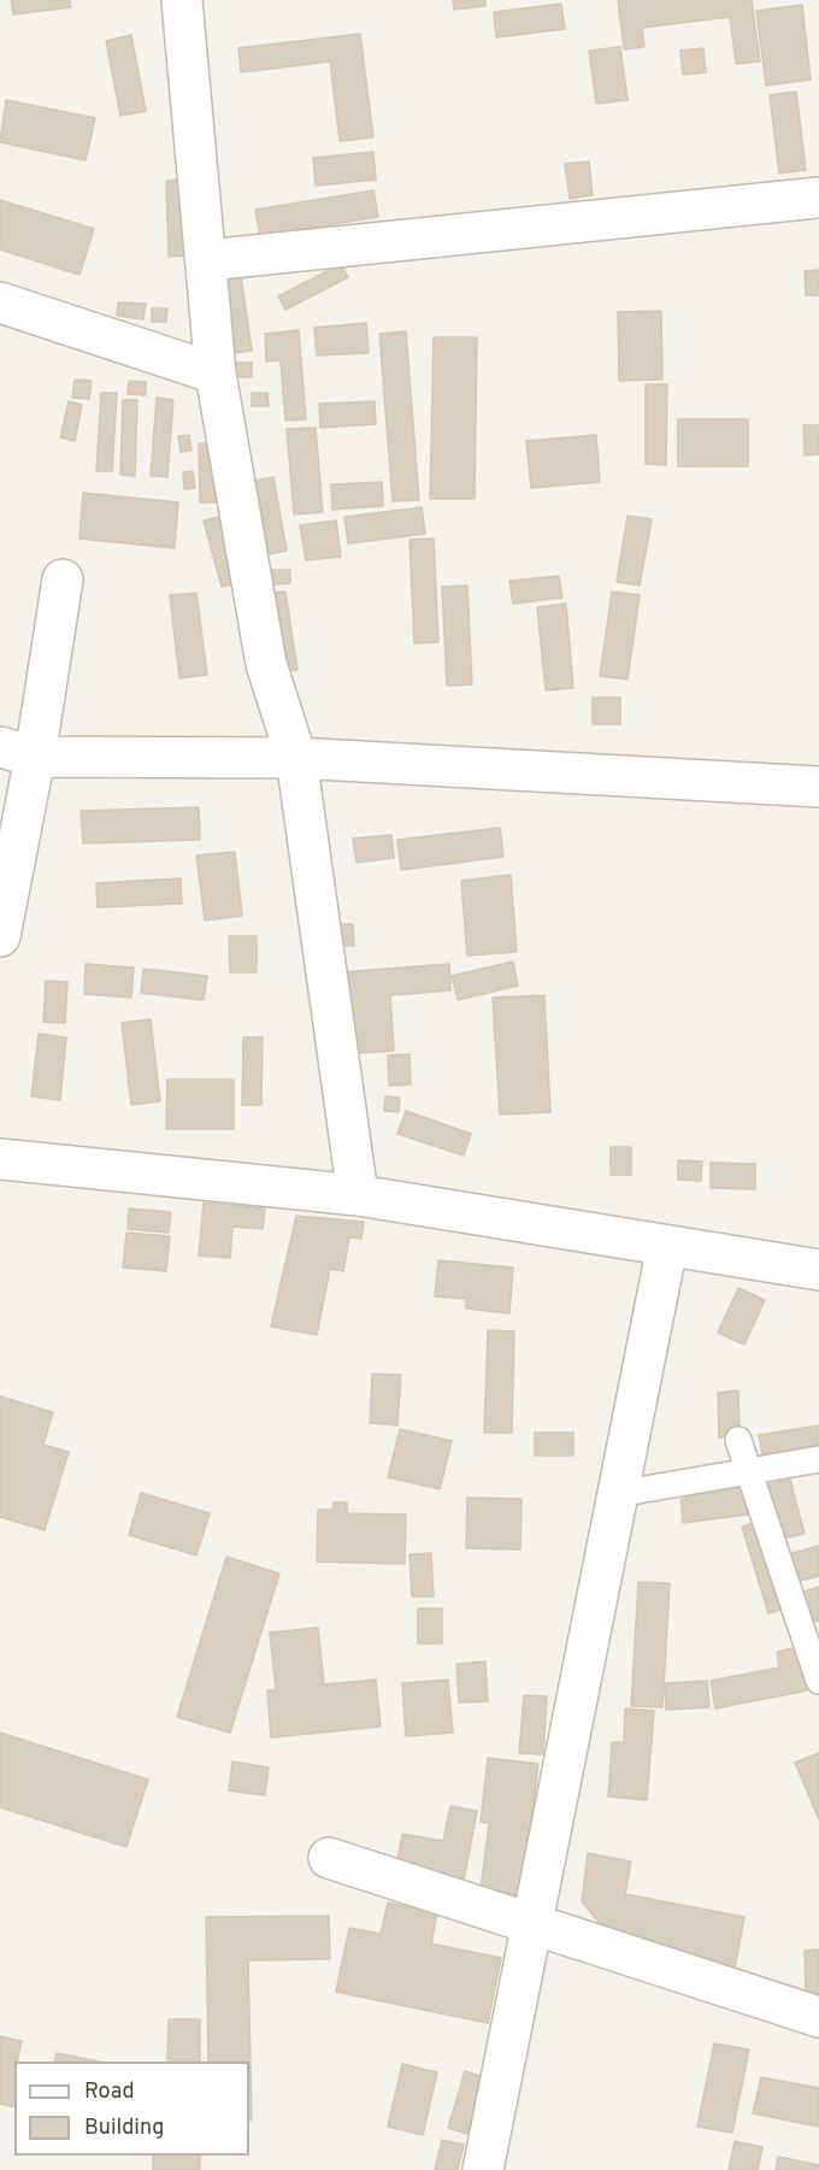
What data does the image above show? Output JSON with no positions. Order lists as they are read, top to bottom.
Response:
{
  "legend": ["Road", "Building"]
}
